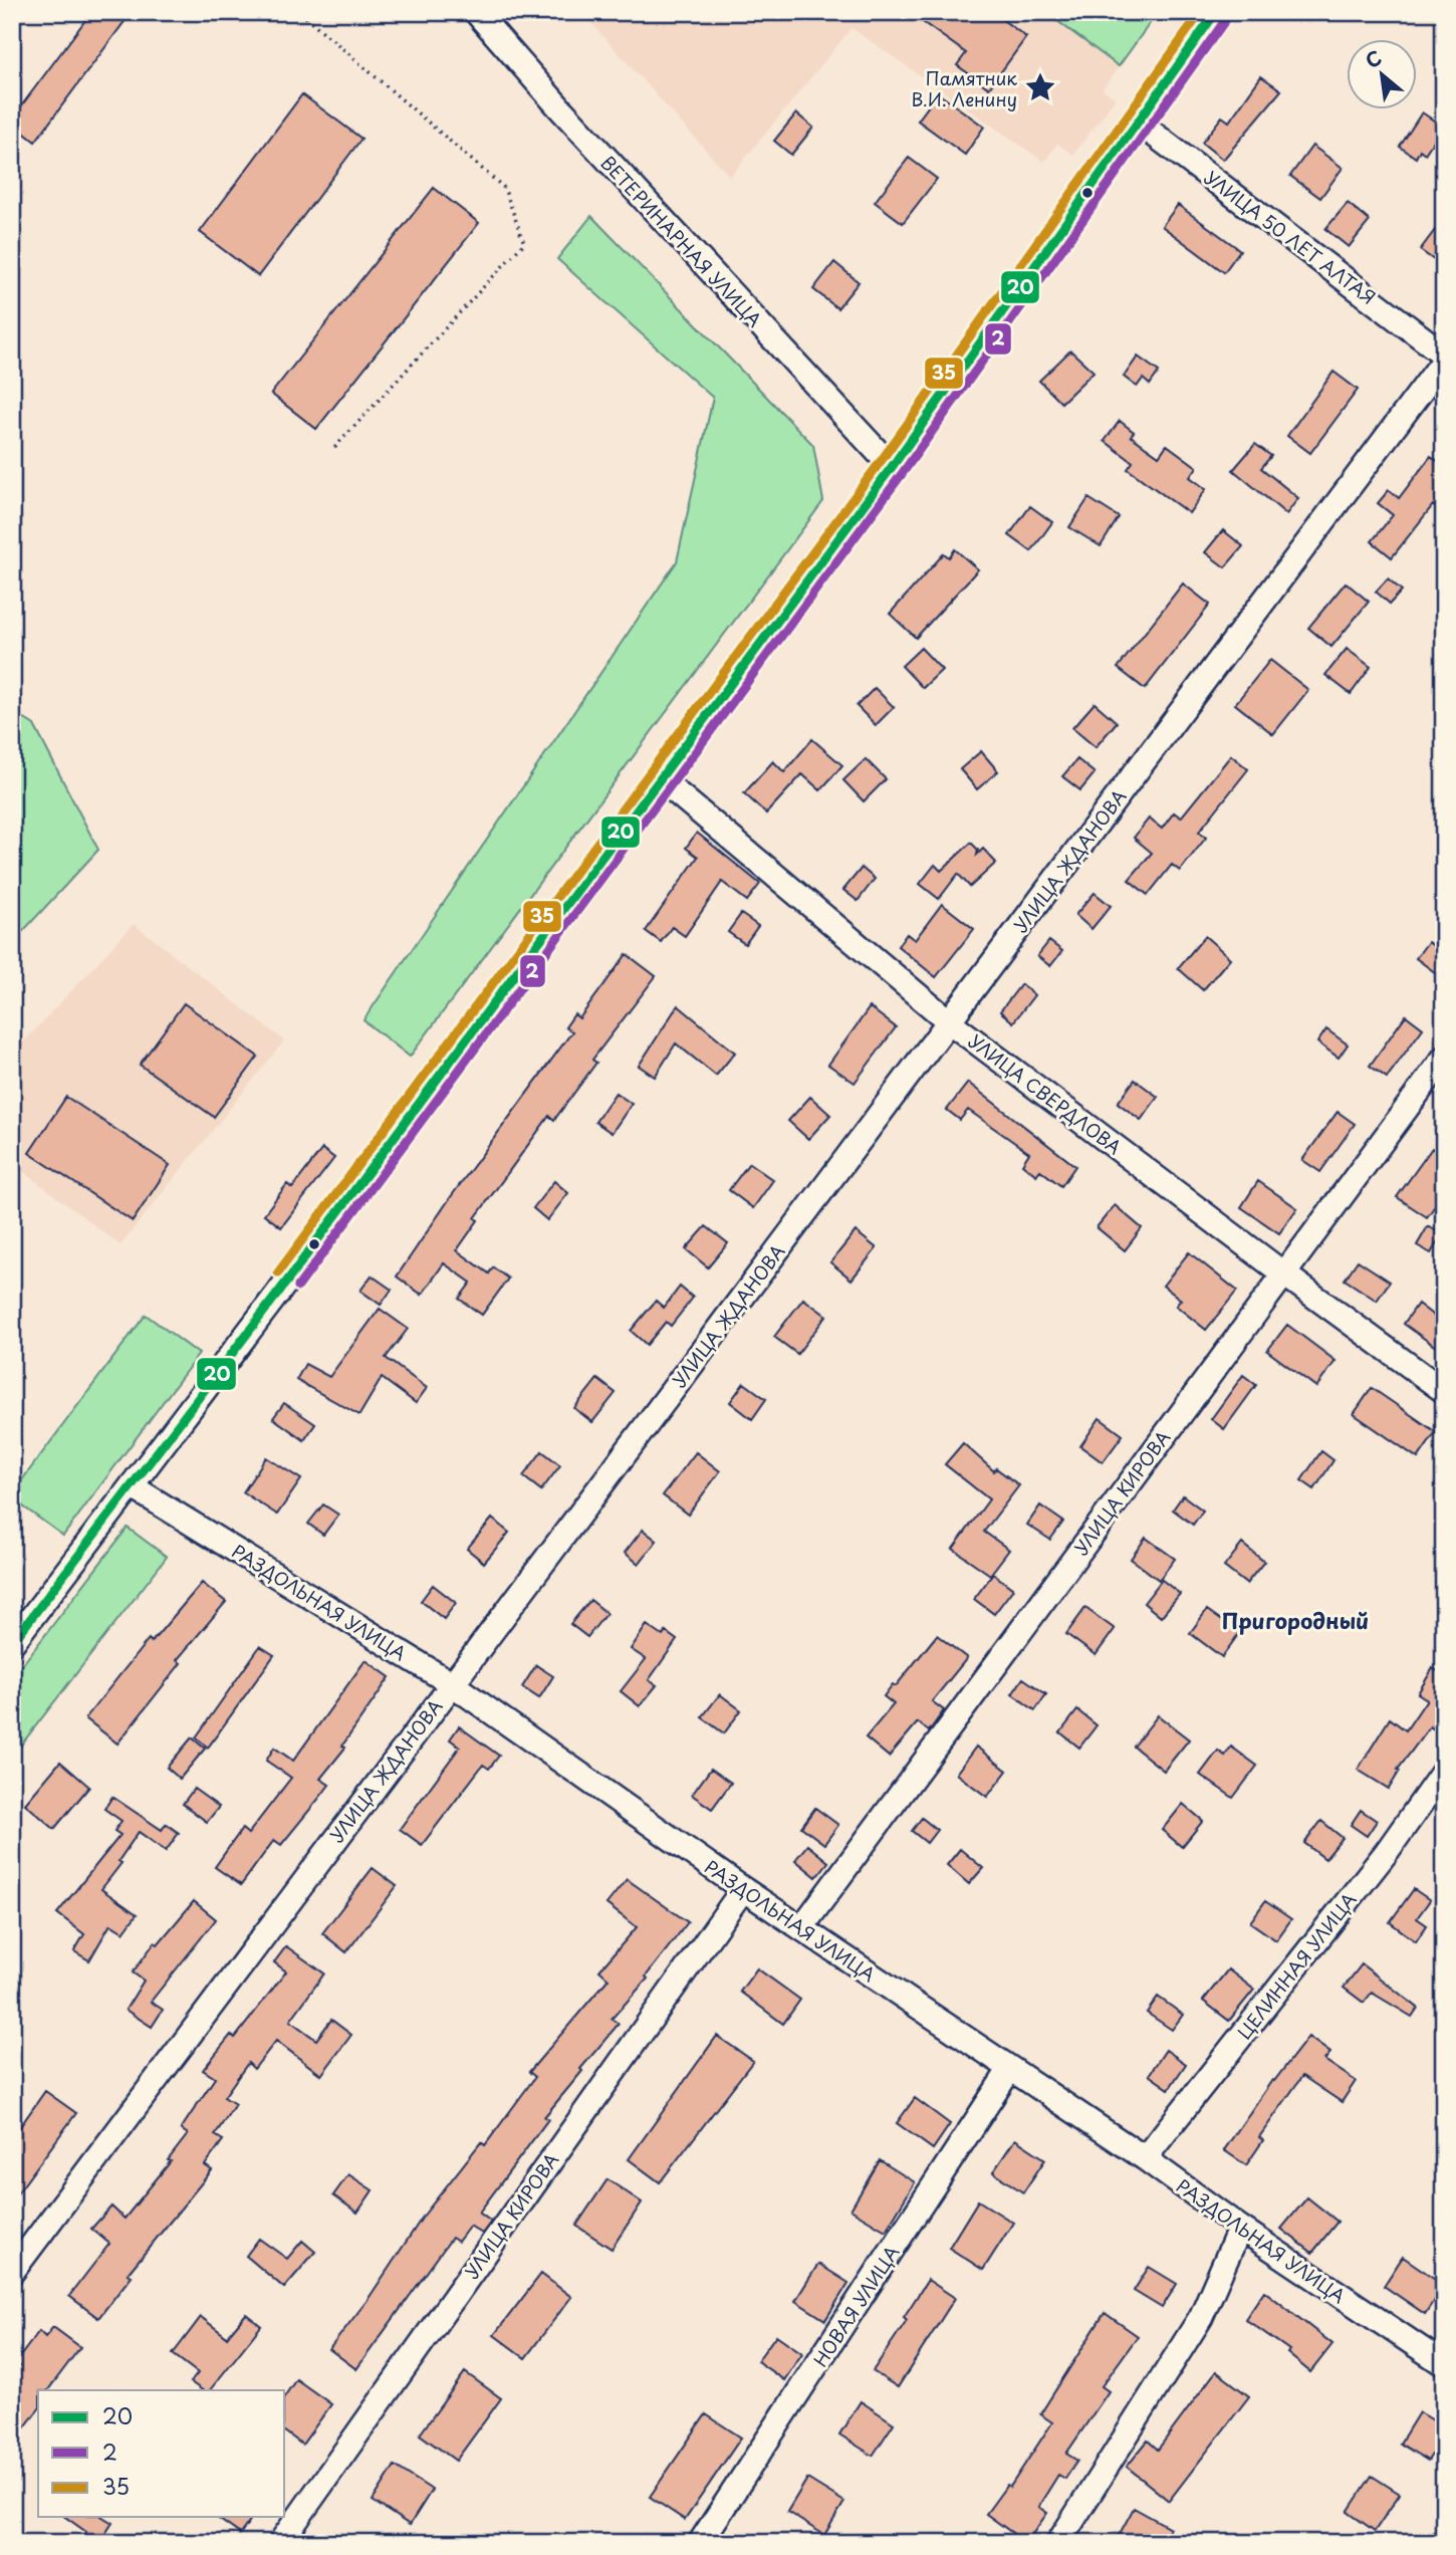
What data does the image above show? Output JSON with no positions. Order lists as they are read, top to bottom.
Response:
{
  "streets": {
    "street": [
      "УЛИЦА 50 ЛЕТ АЛТАЯ",
      "ВЕТЕРИНАРНАЯ УЛИЦА",
      "УЛИЦА ЖДАНОВА",
      "УЛИЦА СВЕРДЛОВА",
      "УЛИЦА КИРОВА",
      "РАЗДОЛЬНАЯ УЛИЦА",
      "ЦЕЛИННАЯ УЛИЦА",
      "НОВАЯ УЛИЦА"
    ]
  },
  "crossings": [
    ["УЛИЦА ЖДАНОВА", "УЛИЦА СВЕРДЛОВА"],
    ["УЛИЦА ЖДАНОВА", "РАЗДОЛЬНАЯ УЛИЦА"],
    ["УЛИЦА СВЕРДЛОВА", "УЛИЦА КИРОВА"],
    ["УЛИЦА КИРОВА", "РАЗДОЛЬНАЯ УЛИЦА"],
    ["РАЗДОЛЬНАЯ УЛИЦА", "ЦЕЛИННАЯ УЛИЦА"],
    ["РАЗДОЛЬНАЯ УЛИЦА", "НОВАЯ УЛИЦА"]
  ],
  "districts": ["Пригородный"],
  "places": {
    "place": ["Памятник В.И. Ленину"]
  },
  "lines": ["transit line 20", "transit line 35", "transit line 2"],
  "legend": ["20", "2", "35"],
  "north": "top left"
}
